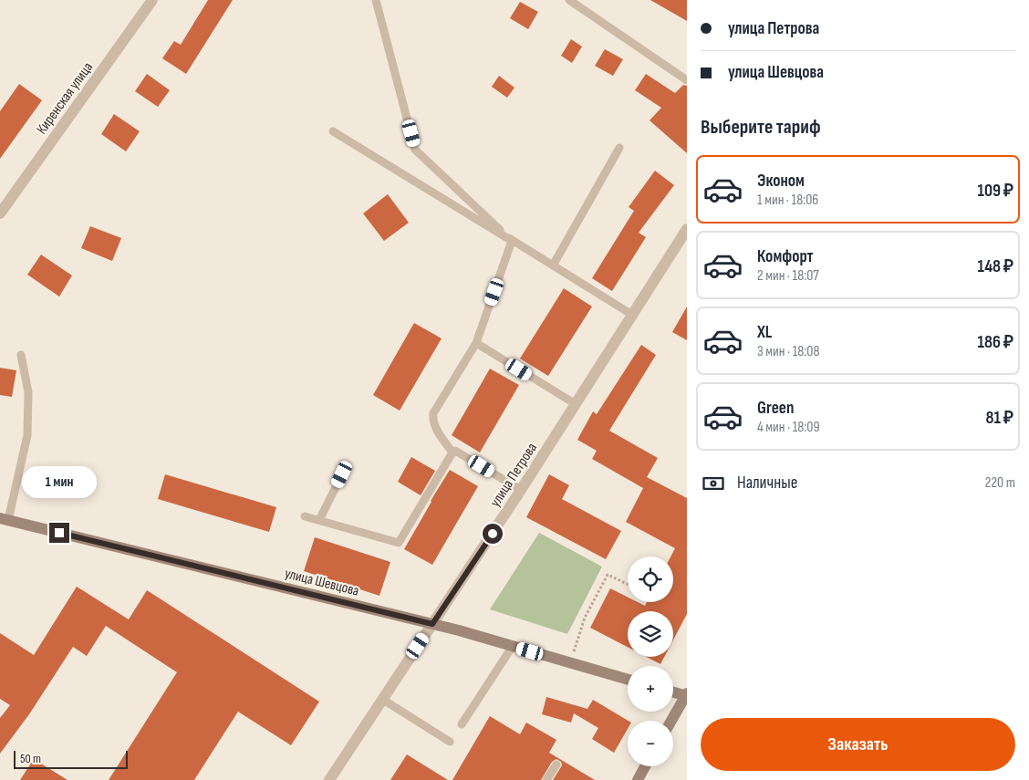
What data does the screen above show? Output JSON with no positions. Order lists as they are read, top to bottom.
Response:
{
  "streets": {
    "main road": ["улица Шевцова"],
    "street": ["Киренская улица", "улица Петрова"]
  },
  "crossings": [
    ["улица Петрова", "улица Шевцова"]
  ],
  "scale_bar": "50 m",
  "page": {
    "banner": ["улица Петрова", "улица Шевцова"],
    "heading": "Выберите тариф",
    "list": [
      {
        "name": "Эконом",
        "note": "1 мин · 18:06",
        "value": "109 ₽"
      },
      {
        "name": "Комфорт",
        "note": "2 мин · 18:07",
        "value": "148 ₽"
      },
      {
        "name": "XL",
        "note": "3 мин · 18:08",
        "value": "186 ₽"
      },
      {
        "name": "Green",
        "note": "4 мин · 18:09",
        "value": "81 ₽"
      }
    ],
    "pay": ["Наличные", "220 m"],
    "bubble": "1 мин",
    "map_buttons": ["+", "−"],
    "buttons": "Заказать",
    "scale": "50 m"
  }
}
